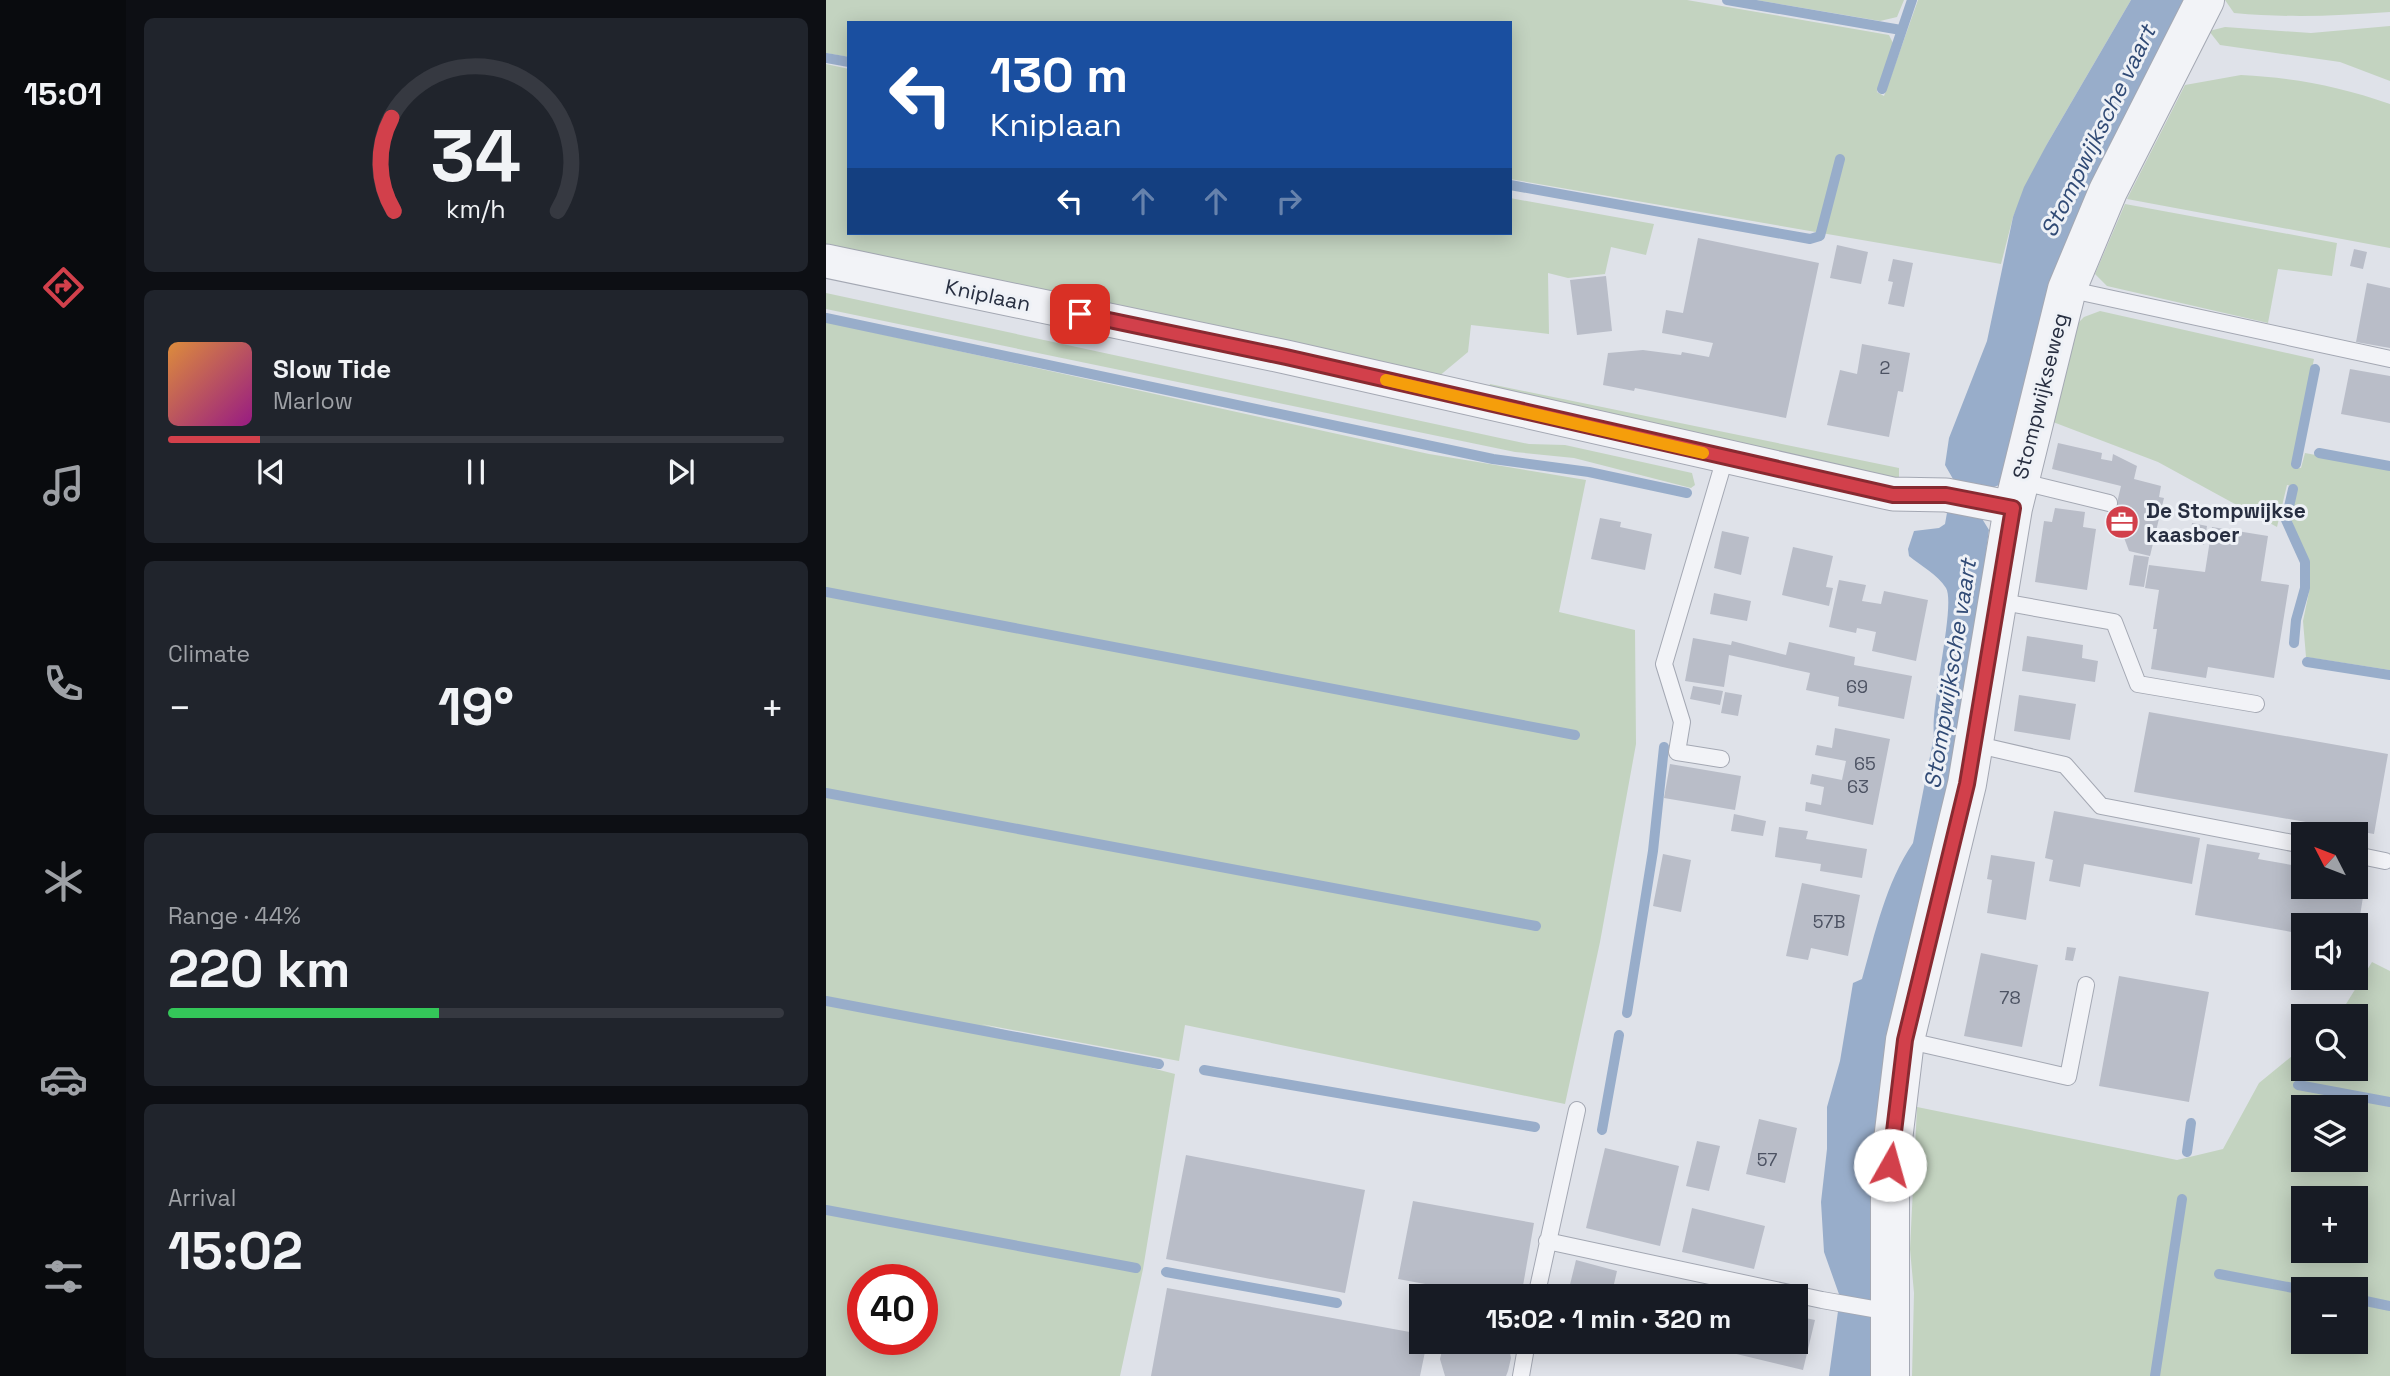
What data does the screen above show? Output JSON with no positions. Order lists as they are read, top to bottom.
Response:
{
  "streets": {
    "street": ["Kniplaan", "Stompwijkseweg"]
  },
  "crossings": [
    ["Kniplaan", "Stompwijkseweg"]
  ],
  "water": ["Stompwijksche vaart"],
  "places": {
    "office": ["De Stompwijkse kaasboer"]
  },
  "house_numbers": [
    "2",
    "69",
    "65",
    "63",
    "57B",
    "78",
    "57"
  ],
  "north": "top left",
  "page": {
    "tabs": "15:01",
    "turn": ["130 m", "Kniplaan"],
    "song": ["Slow Tide", "Marlow"],
    "tile": [
      "Climate",
      ["Range · 44%", "220 km"],
      ["Arrival", "15:02"]
    ],
    "heat": ["−", "19°", "+"],
    "map_buttons": ["+", "−"],
    "limit": "40",
    "trip": "15:02 · 1 min · 320 m",
    "gauge": ["34", "km/h"]
  }
}
